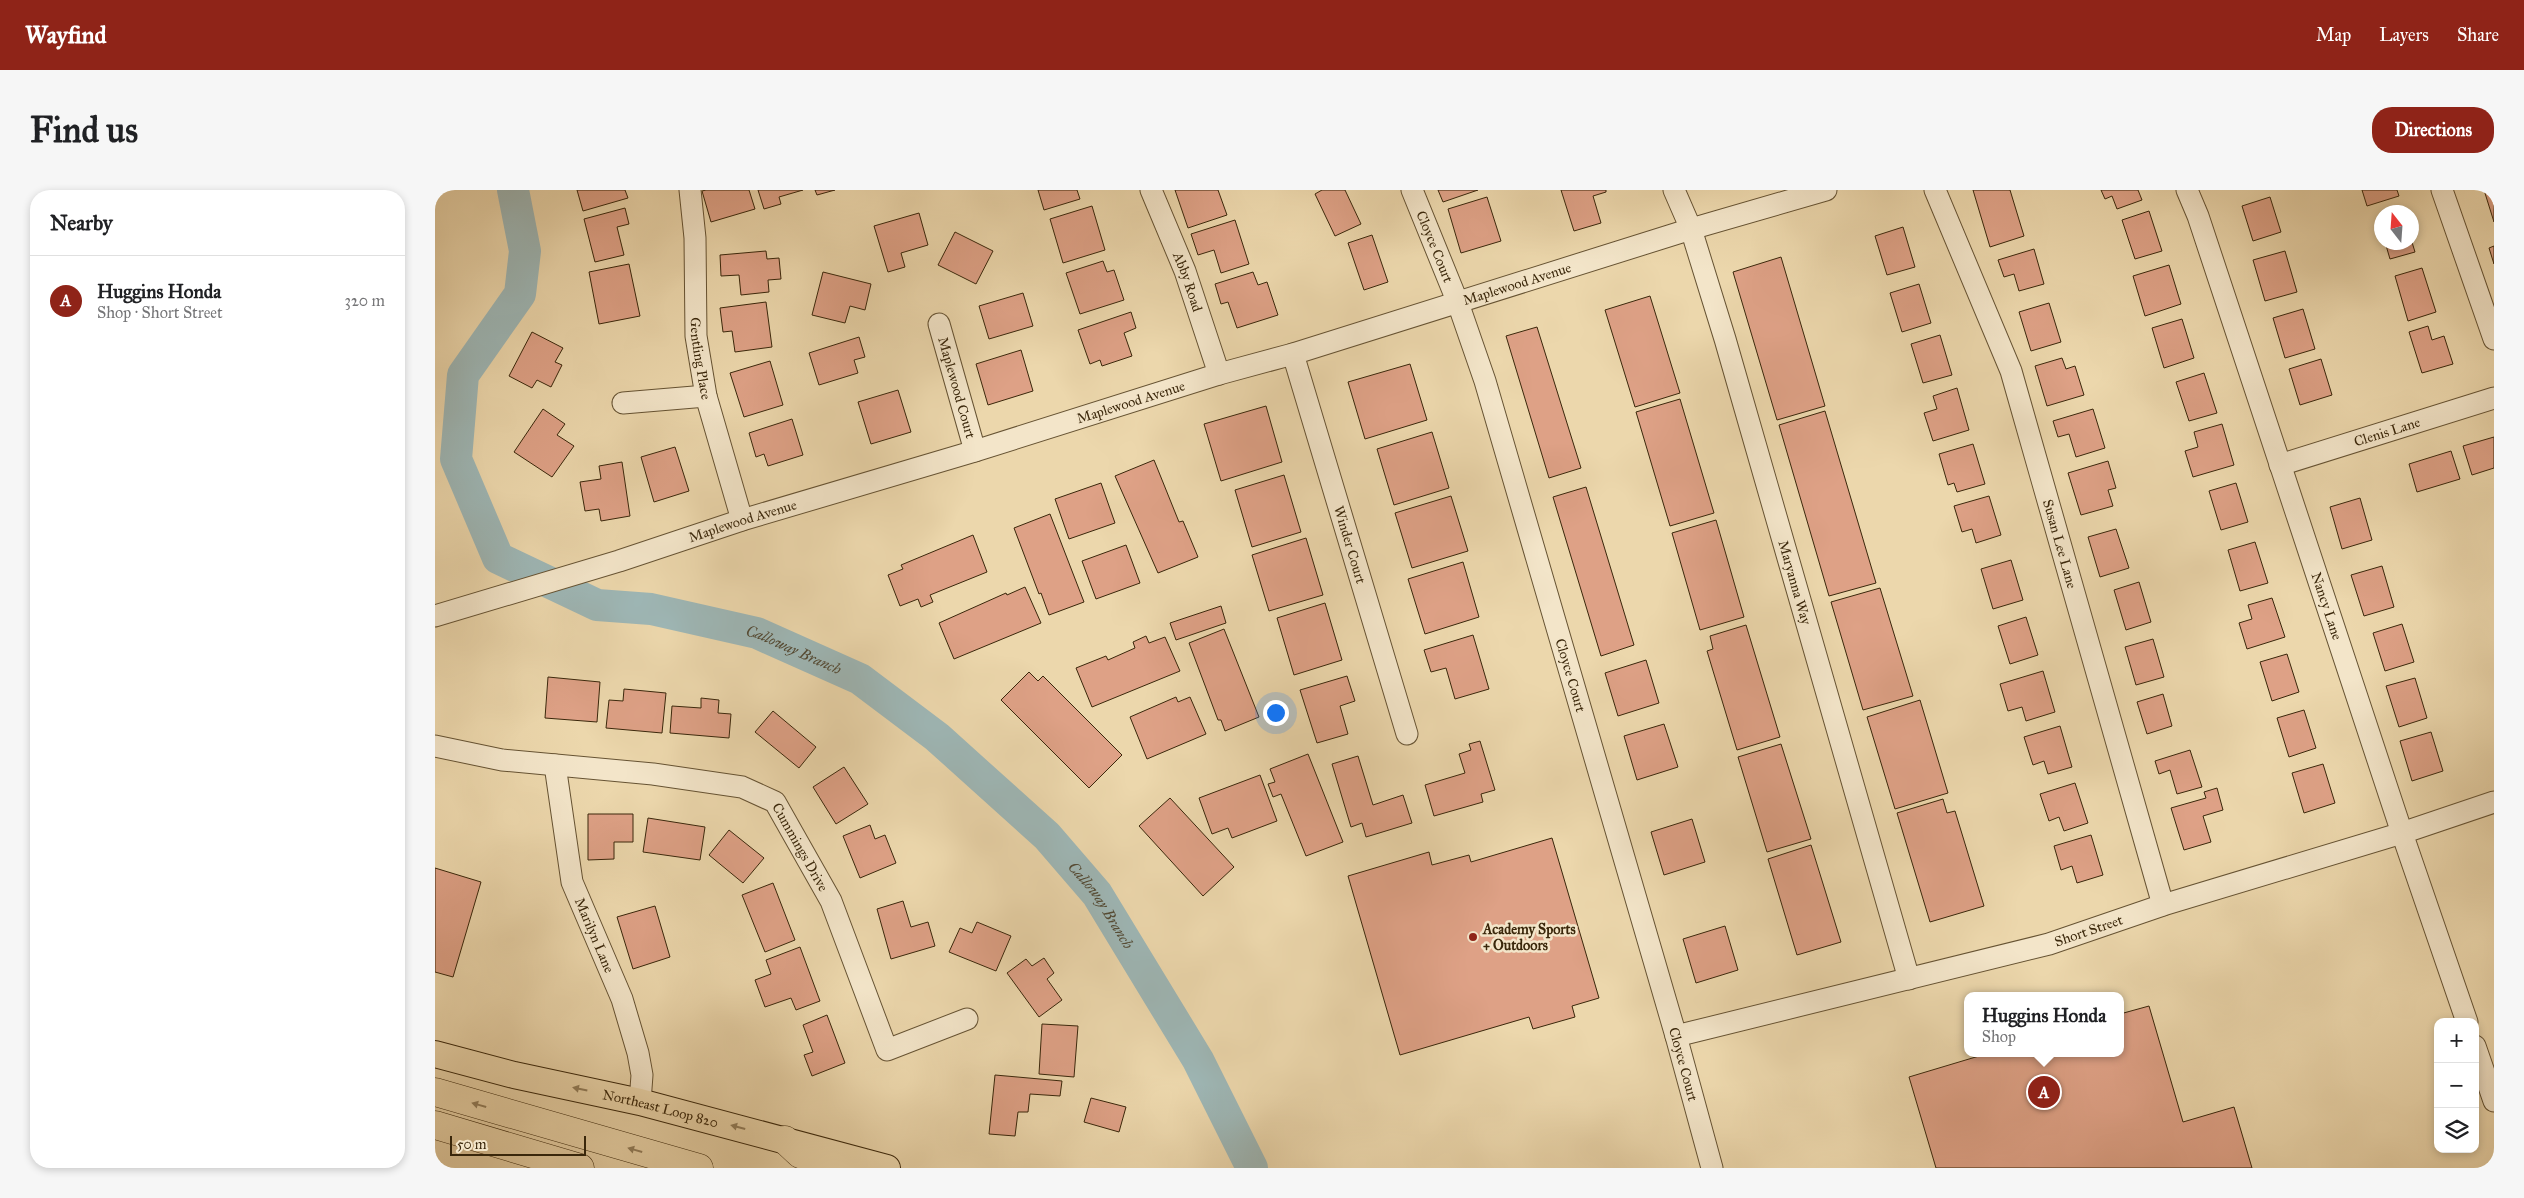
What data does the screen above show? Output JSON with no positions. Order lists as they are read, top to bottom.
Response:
{
  "streets": {
    "main road": ["Northeast Loop 820"],
    "street": [
      "Cloyce Court",
      "Abby Road",
      "Maplewood Avenue",
      "Gentling Place",
      "Maplewood Court",
      "Clenis Lane",
      "Winder Court",
      "Susan Lee Lane",
      "Maryanna Way",
      "Nancy Lane",
      "Cummings Drive",
      "Short Street",
      "Marilyn Lane"
    ]
  },
  "crossings": [
    ["Cloyce Court", "Maplewood Avenue"],
    ["Cloyce Court", "Short Street"],
    ["Abby Road", "Maplewood Avenue"],
    ["Maplewood Avenue", "Gentling Place"],
    ["Maplewood Avenue", "Maplewood Court"],
    ["Maplewood Avenue", "Winder Court"],
    ["Maplewood Avenue", "Maryanna Way"],
    ["Clenis Lane", "Nancy Lane"],
    ["Susan Lee Lane", "Short Street"],
    ["Maryanna Way", "Short Street"],
    ["Nancy Lane", "Short Street"],
    ["Cummings Drive", "Marilyn Lane"],
    ["Marilyn Lane", "Northeast Loop 820"]
  ],
  "one_way": ["Northeast Loop 820"],
  "water": ["Calloway Branch"],
  "places": ["Academy Sports + Outdoors"],
  "scale_bar": "50 m",
  "north": "top",
  "page": {
    "header": "Wayfind",
    "nav": ["Map", "Layers", "Share"],
    "buttons": "Directions",
    "title": "Find us",
    "heading": "Nearby",
    "list": [
      {
        "mark": "A",
        "name": "Huggins Honda",
        "note": "Shop · Short Street",
        "value": "320 m"
      }
    ],
    "popup": ["Huggins Honda", "Shop"],
    "map_buttons": ["+", "−"],
    "pins": "A",
    "scale": "50 m"
  }
}
